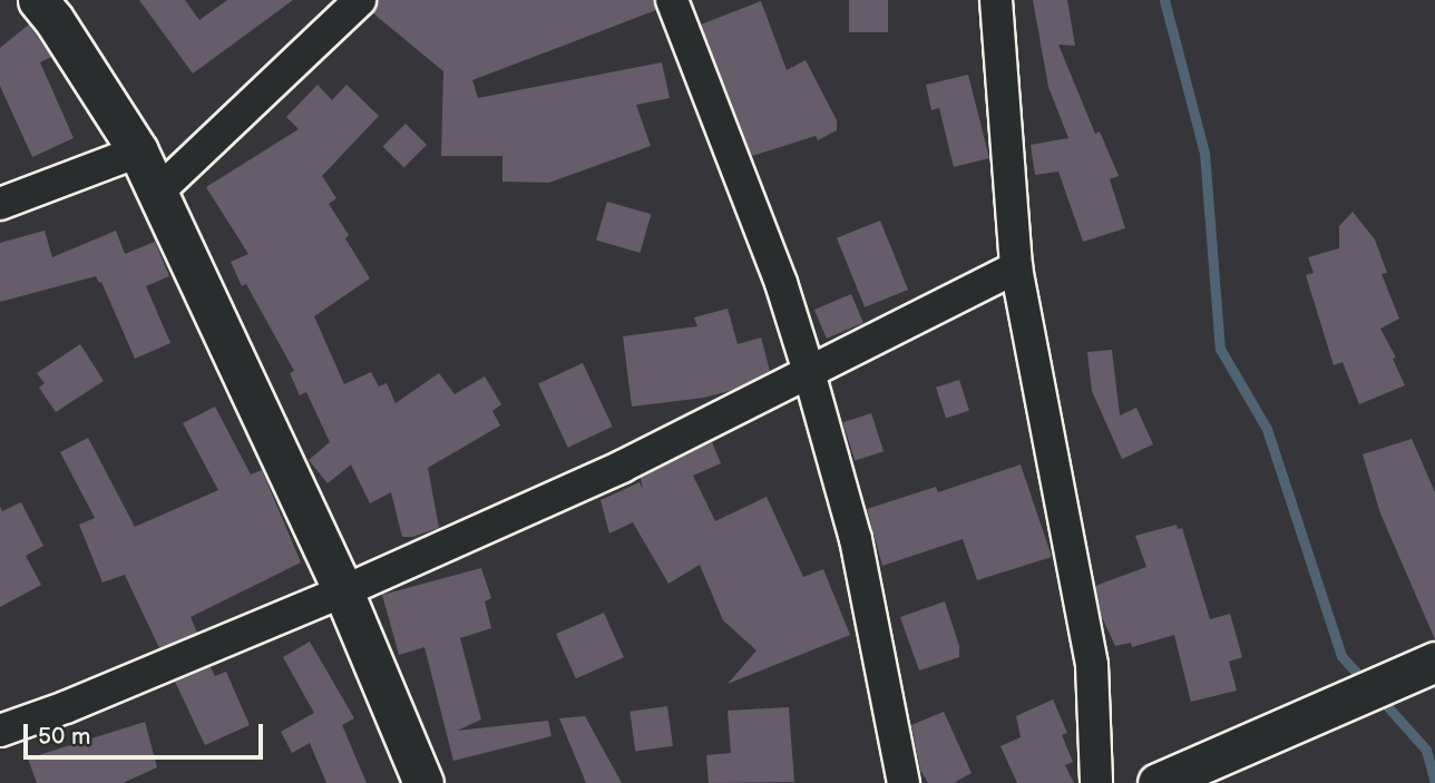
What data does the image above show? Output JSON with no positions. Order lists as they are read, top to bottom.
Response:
{
  "scale_bar": "50 m"
}
